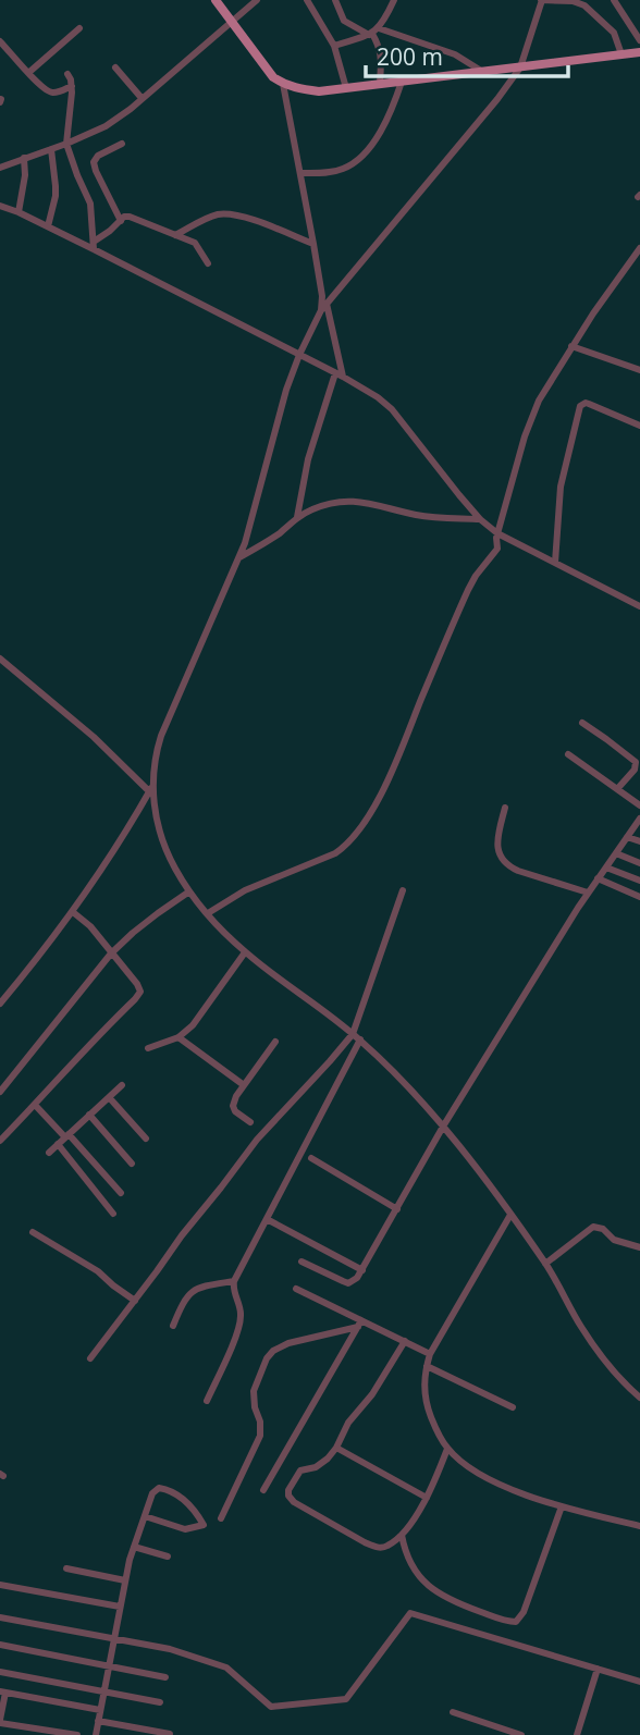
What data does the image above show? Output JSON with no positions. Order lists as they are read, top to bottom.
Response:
{
  "scale_bar": "200 m"
}
